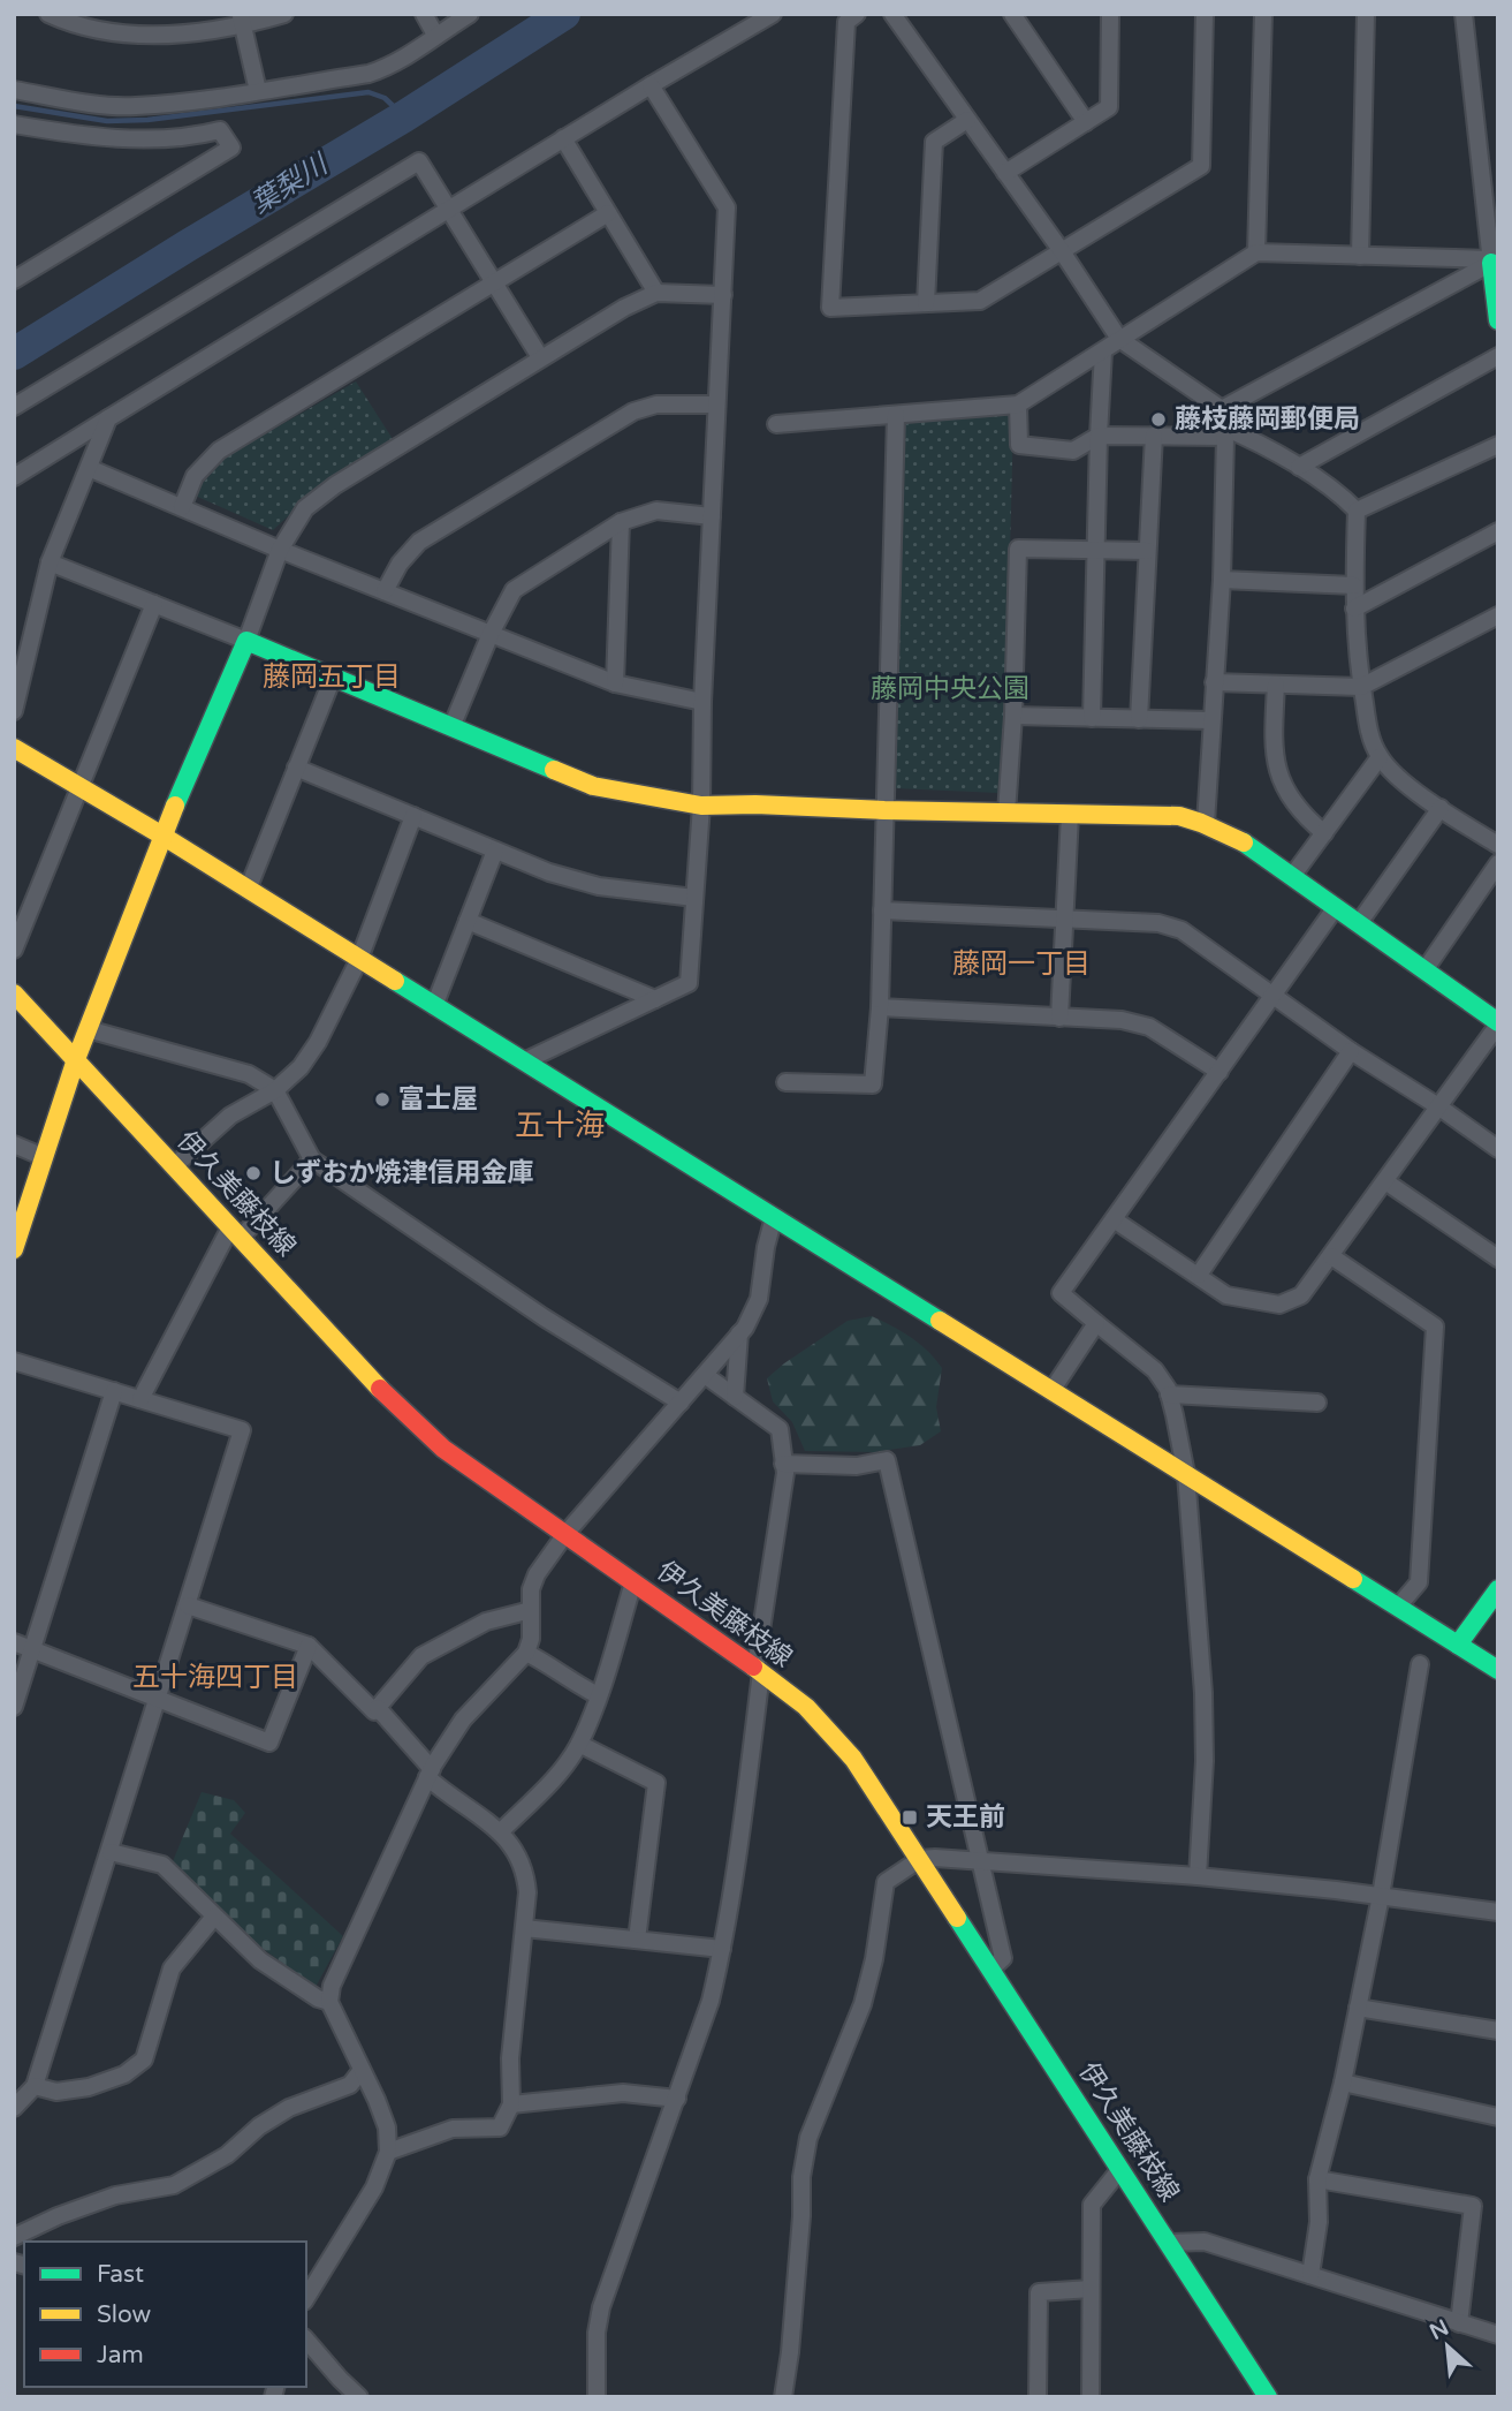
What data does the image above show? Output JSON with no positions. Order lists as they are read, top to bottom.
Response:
{
  "streets": {
    "main road": ["伊久美藤枝線"]
  },
  "districts": [
    "藤岡五丁目",
    "藤岡一丁目",
    "五十海",
    "五十海四丁目"
  ],
  "water": ["葉梨川"],
  "parks": ["藤岡中央公園"],
  "places": {
    "other": ["藤枝藤岡郵便局", "富士屋", "しずおか焼津信用金庫"],
    "transit": ["天王前"]
  },
  "legend": ["Fast", "Slow", "Jam"],
  "north": "top left"
}
